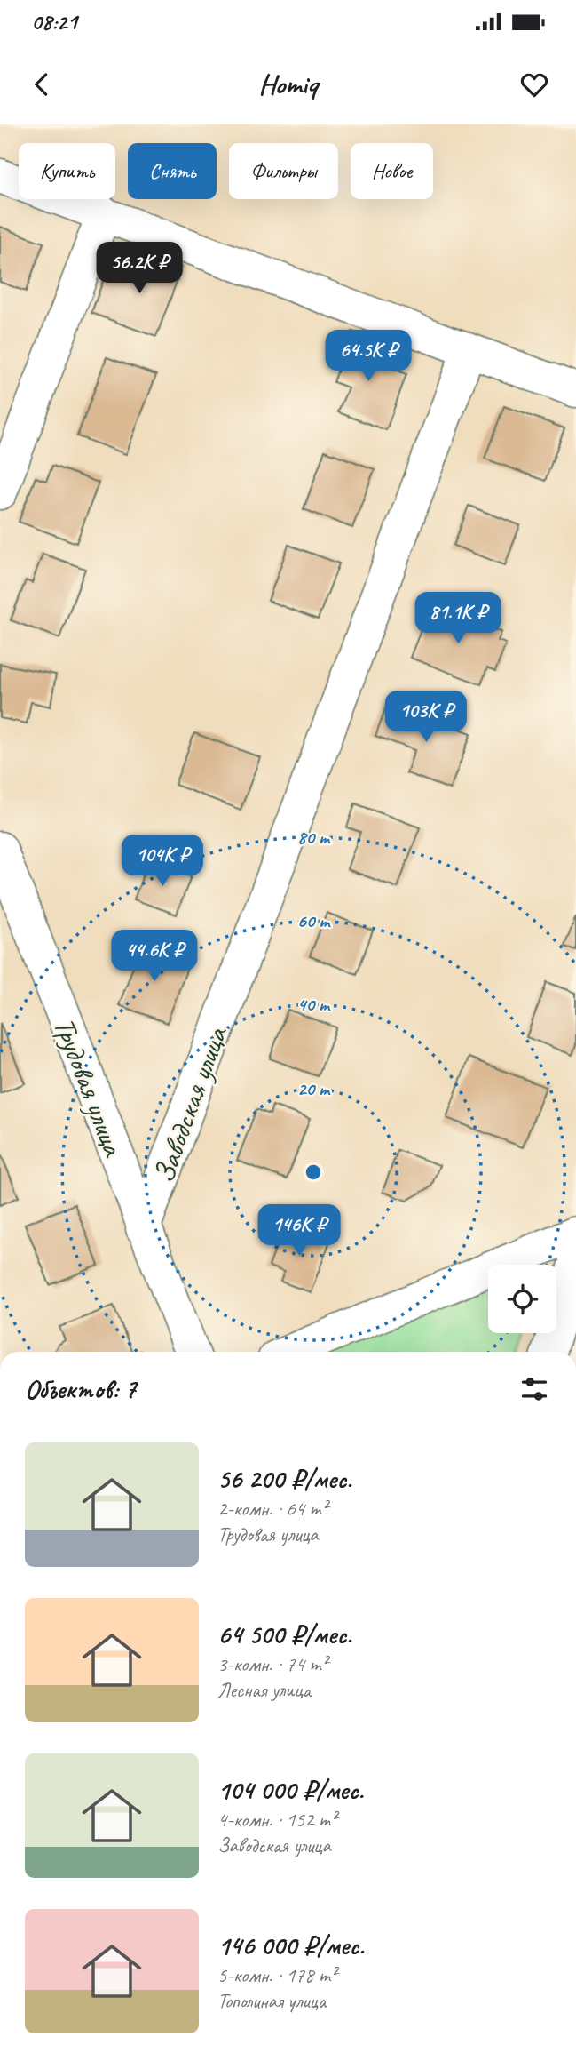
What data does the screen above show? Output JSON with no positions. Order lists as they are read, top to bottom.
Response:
{
  "streets": {
    "street": ["Трудовая улица", "Заводская улица"]
  },
  "crossings": [
    ["Трудовая улица", "Заводская улица"]
  ],
  "page": {
    "status": "08:21",
    "header": "Homiq",
    "chip": [
      "Купить",
      "Снять",
      "Фильтры",
      "Новое"
    ],
    "price": [
      "56.2K ₽",
      "64.5K ₽",
      "81.1K ₽",
      "103K ₽",
      "104K ₽",
      "44.6K ₽",
      "146K ₽"
    ],
    "heading": "Объектов: 7",
    "list": [
      {
        "name": "56 200 ₽/мес.",
        "note": "2-комн. · 64 m² · Трудовая улица"
      },
      {
        "name": "64 500 ₽/мес.",
        "note": "3-комн. · 74 m² · Лесная улица"
      },
      {
        "name": "104 000 ₽/мес.",
        "note": "4-комн. · 152 m² · Заводская улица"
      },
      {
        "name": "146 000 ₽/мес.",
        "note": "5-комн. · 178 m² · Тополиная улица"
      }
    ]
  },
  "rings": [
    "80 m",
    "60 m",
    "40 m",
    "20 m"
  ]
}
